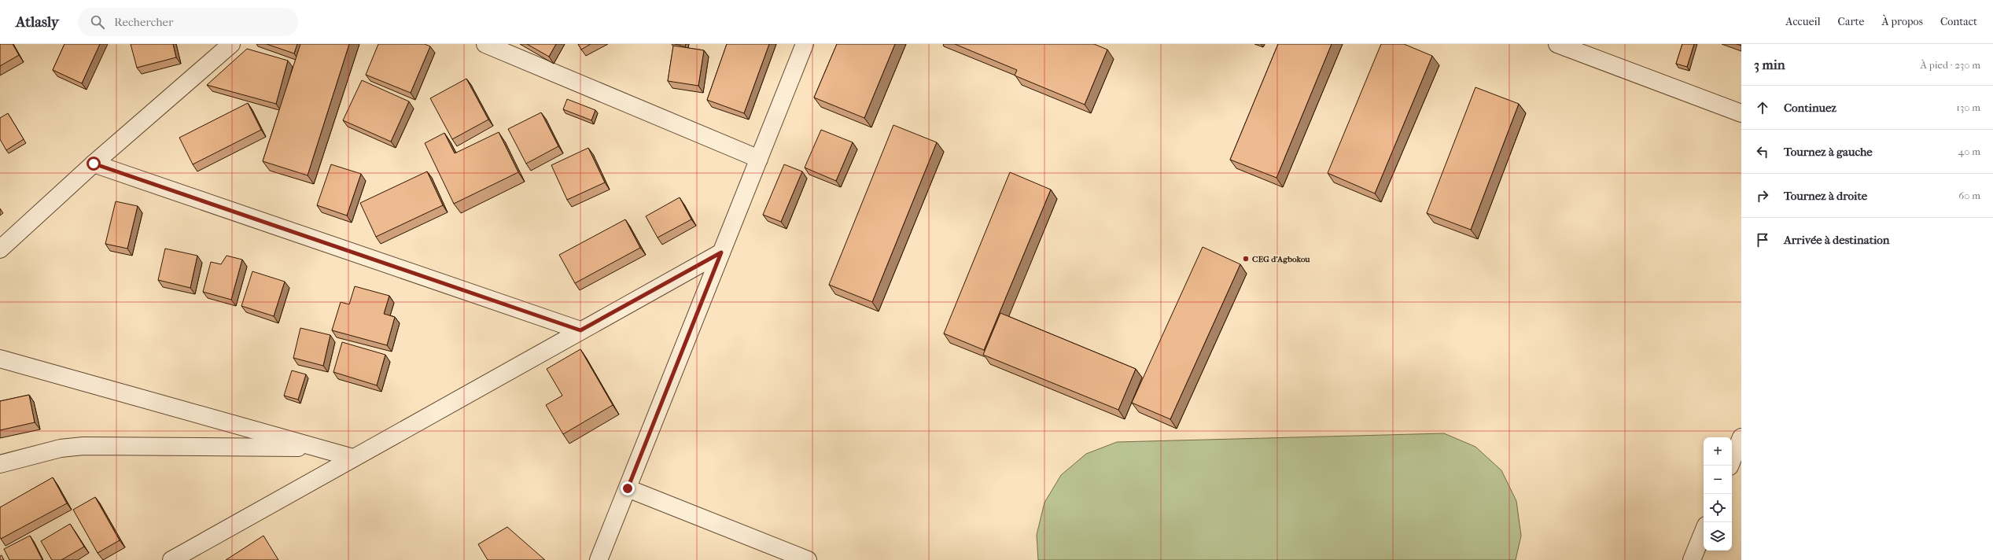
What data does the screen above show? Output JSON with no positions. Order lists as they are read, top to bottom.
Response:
{
  "places": ["CEG d'Agbokou"],
  "page": {
    "header": "Atlasly",
    "search": "Rechercher",
    "nav": [
      "Accueil",
      "Carte",
      "À propos",
      "Contact"
    ],
    "heading": ["3 min", "À pied · 230 m"],
    "list": [
      ["Continuez", "130 m"],
      ["Tournez à gauche", "40 m"],
      ["Tournez à droite", "60 m"],
      "Arrivée à destination"
    ],
    "map_buttons": ["+", "−"]
  }
}
